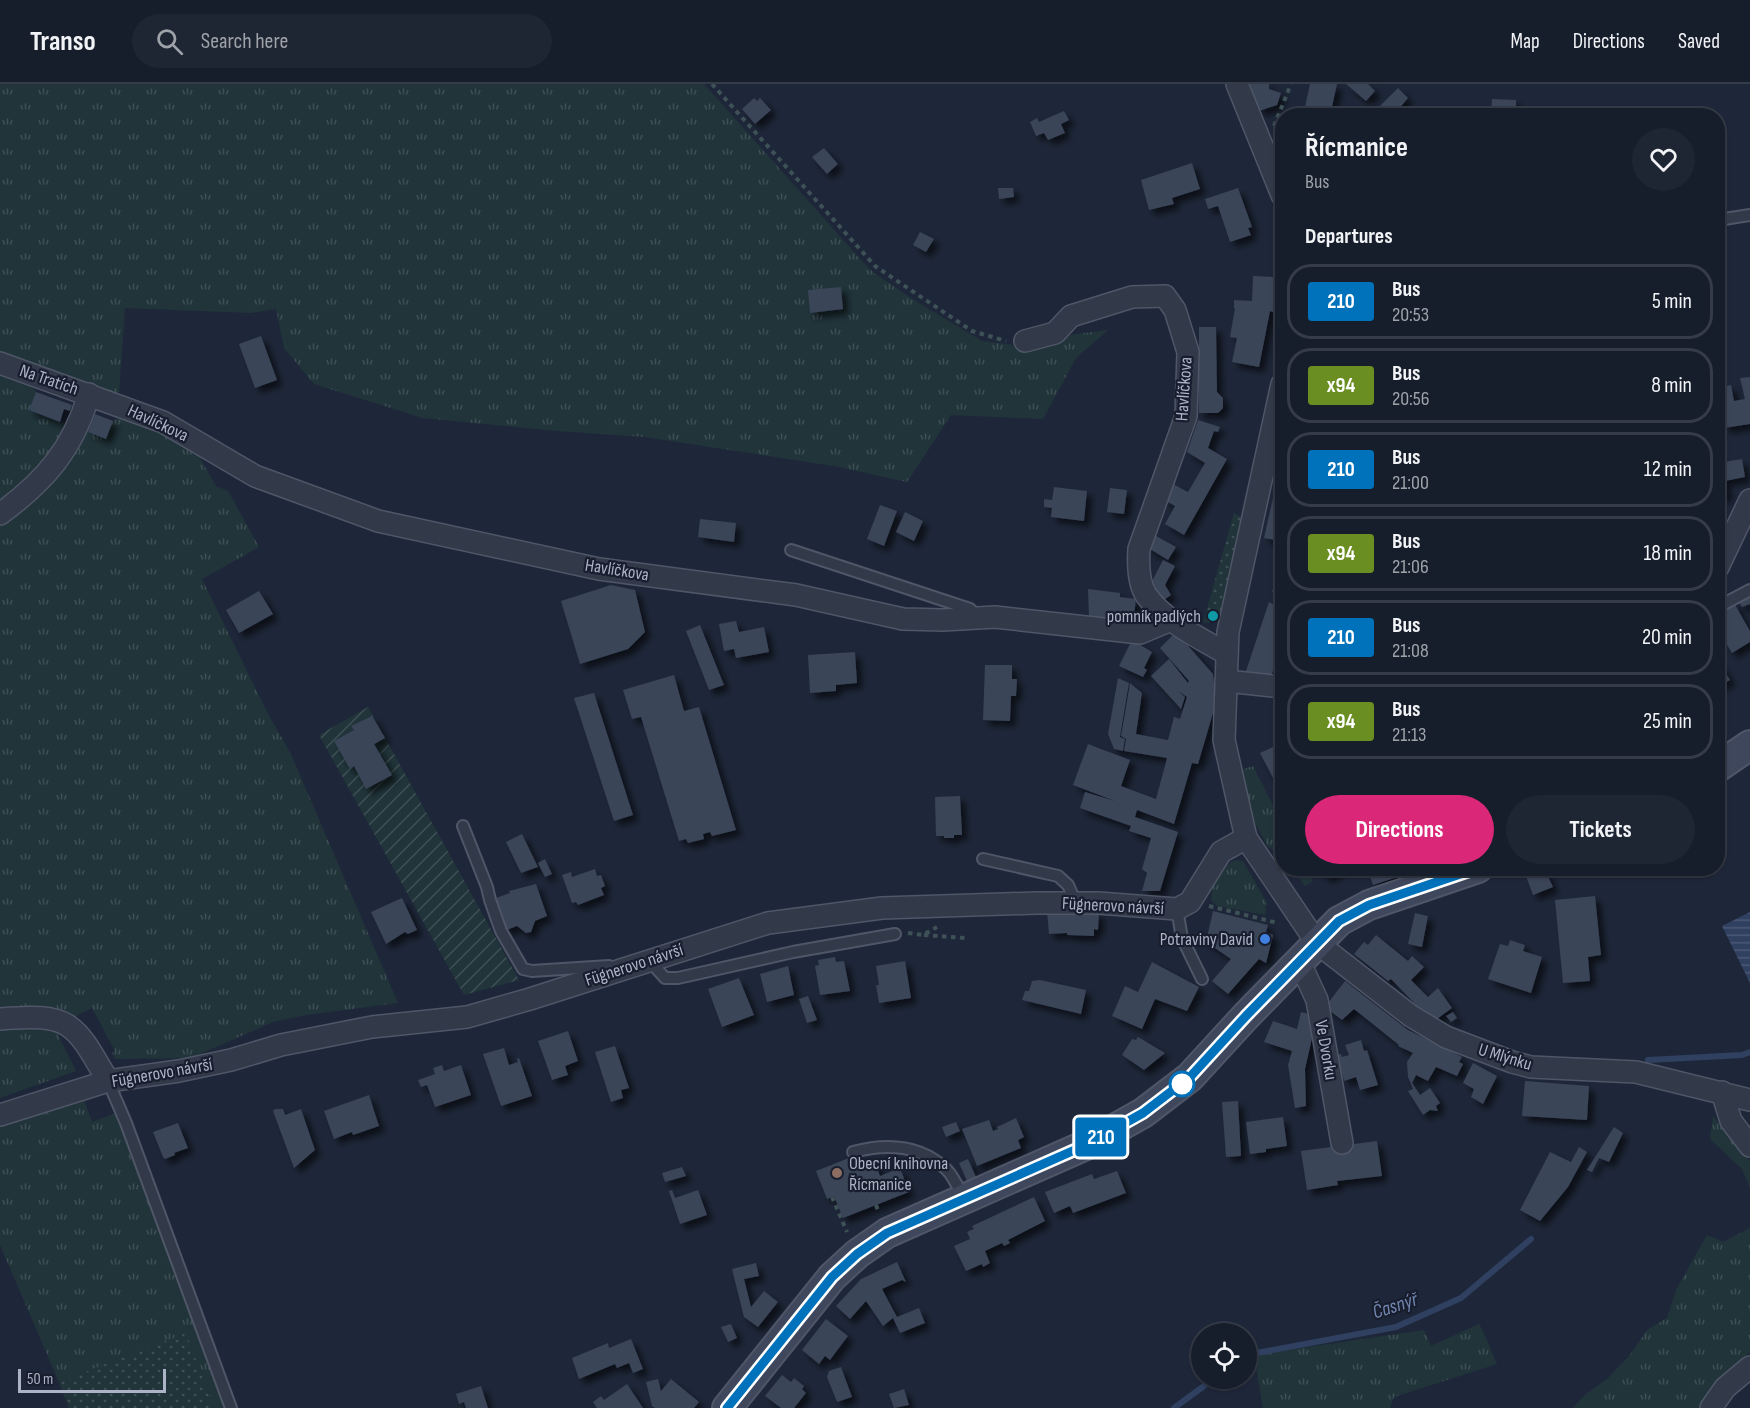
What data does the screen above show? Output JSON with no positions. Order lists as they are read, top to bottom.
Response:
{
  "streets": {
    "street": [
      "Na Tratích",
      "Havlíčkova",
      "Fügnerovo návrší",
      "Ve Dvorku",
      "U Mlýnku"
    ]
  },
  "crossings": [
    ["Na Tratích", "Havlíčkova"],
    ["Ve Dvorku", "U Mlýnku"]
  ],
  "water": ["Časnýř"],
  "places": ["pomník padlých", "Potraviny David", "Obecní knihovna Řícmanice"],
  "lines": ["bus line 210"],
  "scale_bar": "50 m",
  "page": {
    "header": "Transo",
    "search": "Search here",
    "nav": ["Map", "Directions", "Saved"],
    "on_map": "210",
    "heading": [
      ["Řícmanice", "Bus"],
      "Departures"
    ],
    "list": [
      {
        "mark": "210",
        "name": "Bus",
        "note": "20:53",
        "value": "5 min"
      },
      {
        "mark": "x94",
        "name": "Bus",
        "note": "20:56",
        "value": "8 min"
      },
      {
        "mark": "210",
        "name": "Bus",
        "note": "21:00",
        "value": "12 min"
      },
      {
        "mark": "x94",
        "name": "Bus",
        "note": "21:06",
        "value": "18 min"
      },
      {
        "mark": "210",
        "name": "Bus",
        "note": "21:08",
        "value": "20 min"
      },
      {
        "mark": "x94",
        "name": "Bus",
        "note": "21:13",
        "value": "25 min"
      }
    ],
    "buttons": ["Directions", "Tickets"],
    "scale": "50 m"
  }
}
